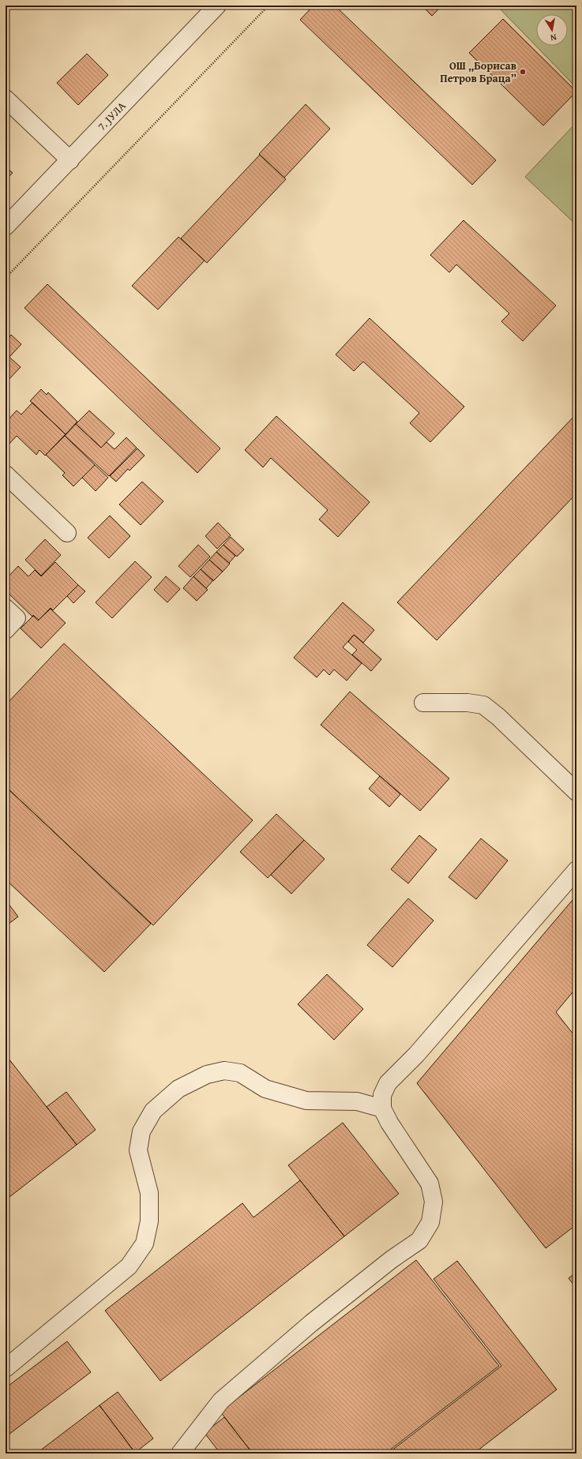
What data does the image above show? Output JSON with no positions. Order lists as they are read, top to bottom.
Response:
{
  "streets": {
    "street": ["7. ЈУЛА"]
  },
  "places": ["ОШ „Борисав Петров Браца”"],
  "north": "bottom"
}
